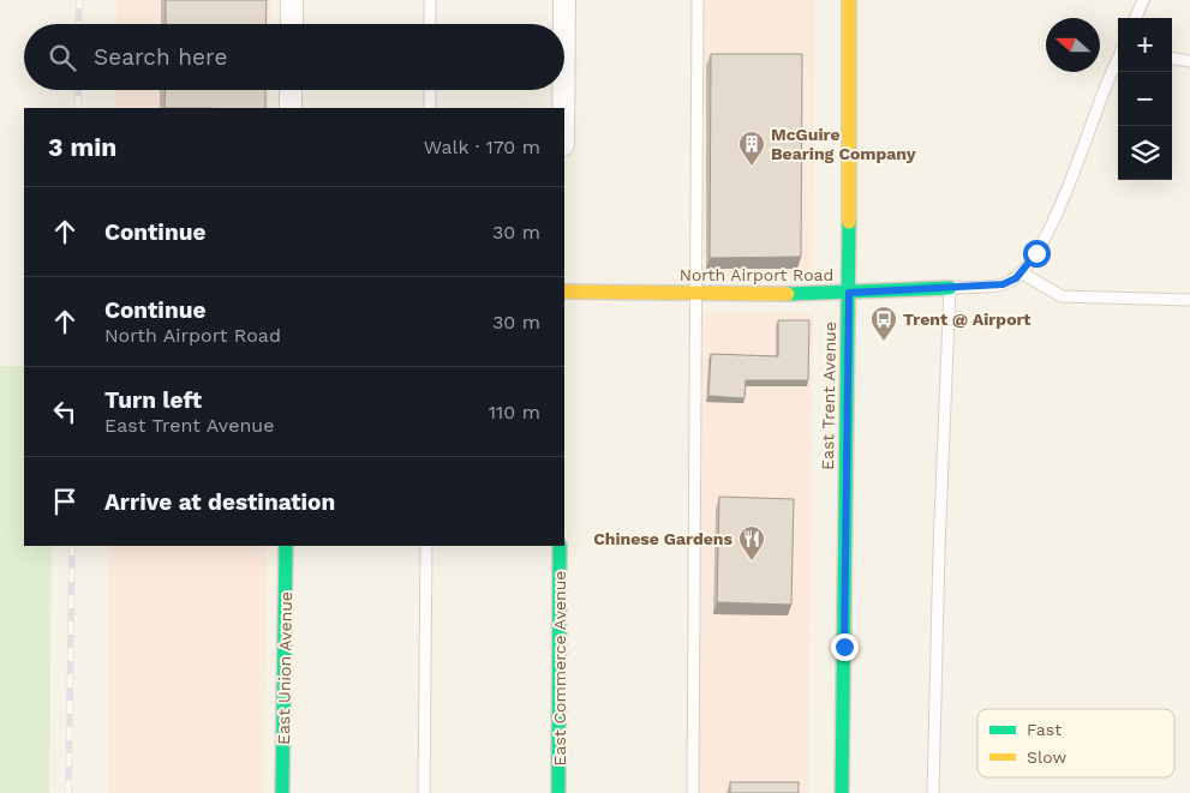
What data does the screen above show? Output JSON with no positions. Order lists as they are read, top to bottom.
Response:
{
  "streets": {
    "street": [
      "North Airport Road",
      "East Trent Avenue",
      "East Union Avenue",
      "East Commerce Avenue"
    ]
  },
  "crossings": [
    ["North Airport Road", "East Trent Avenue"]
  ],
  "places": {
    "building": ["McGuire Bearing Company"],
    "bus stop": ["Trent @ Airport"],
    "restaurant": ["Chinese Gardens"]
  },
  "legend": ["Fast", "Slow"],
  "north": "left",
  "page": {
    "map_buttons": ["+", "−"],
    "search": "Search here",
    "heading": ["3 min", "Walk · 170 m"],
    "list": [
      ["Continue", "30 m"],
      ["Continue", "North Airport Road", "30 m"],
      ["Turn left", "East Trent Avenue", "110 m"],
      "Arrive at destination"
    ]
  }
}
